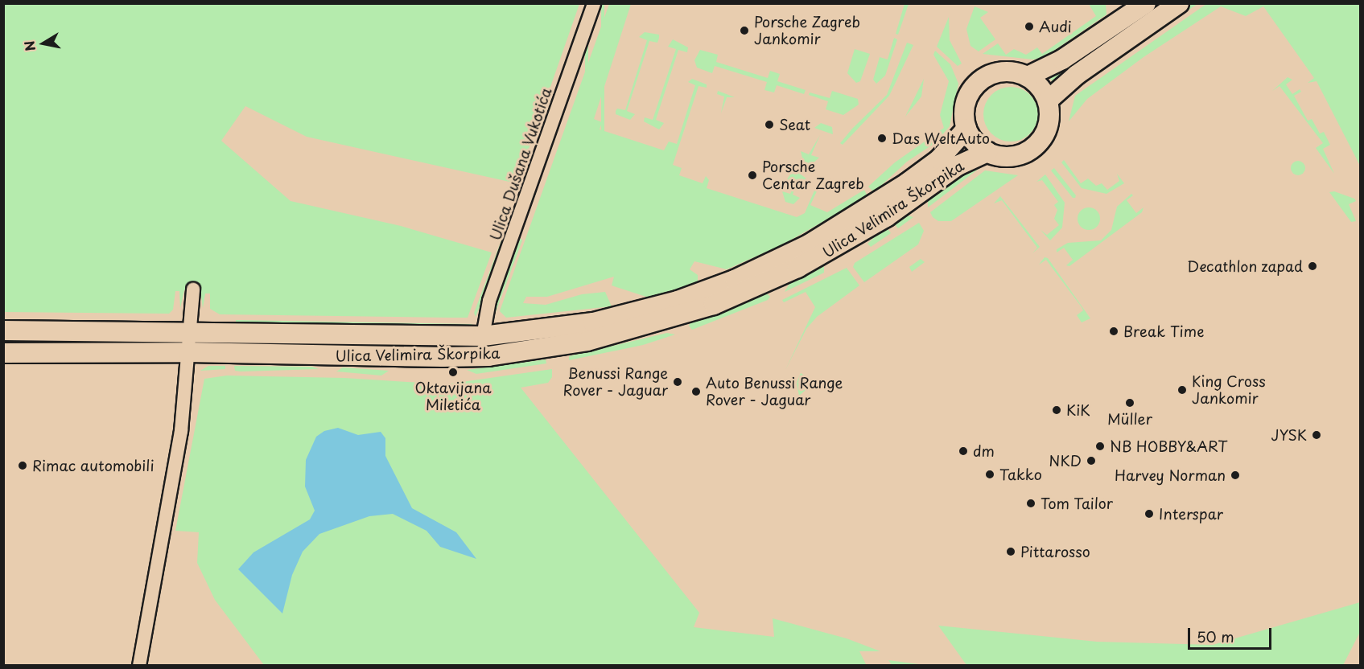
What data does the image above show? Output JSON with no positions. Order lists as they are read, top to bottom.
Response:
{
  "streets": {
    "main road": ["Ulica Velimira Škorpika"],
    "street": ["Ulica Dušana Vukotića"]
  },
  "crossings": [
    ["Ulica Dušana Vukotića", "Ulica Velimira Škorpika"]
  ],
  "places": [
    "Audi",
    "Porsche Zagreb Jankomir",
    "Seat",
    "Das WeltAuto",
    "Porsche Centar Zagreb",
    "Decathlon zapad",
    "Break Time",
    "Oktavijana Miletića",
    "Benussi Range Rover - Jaguar",
    "King Cross Jankomir",
    "Auto Benussi Range Rover - Jaguar",
    "Müller",
    "KiK",
    "JYSK",
    "NB HOBBY&ART",
    "dm",
    "NKD",
    "Rimac automobili",
    "Takko",
    "Harvey Norman",
    "Tom Tailor",
    "Interspar",
    "Pittarosso"
  ],
  "scale_bar": "50 m",
  "north": "left"
}
